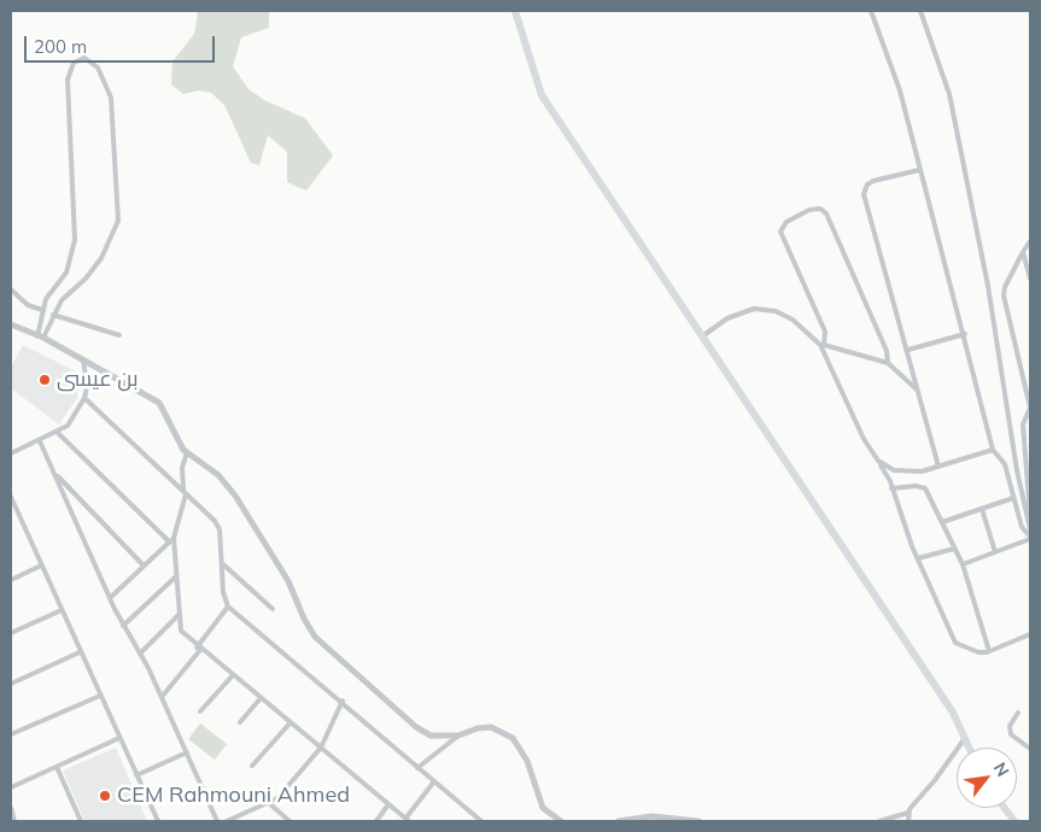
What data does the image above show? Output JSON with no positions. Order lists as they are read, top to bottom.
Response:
{
  "places": ["بن عيسى", "CEM Rahmouni Ahmed"],
  "scale_bar": "200 m",
  "north": "top right"
}
